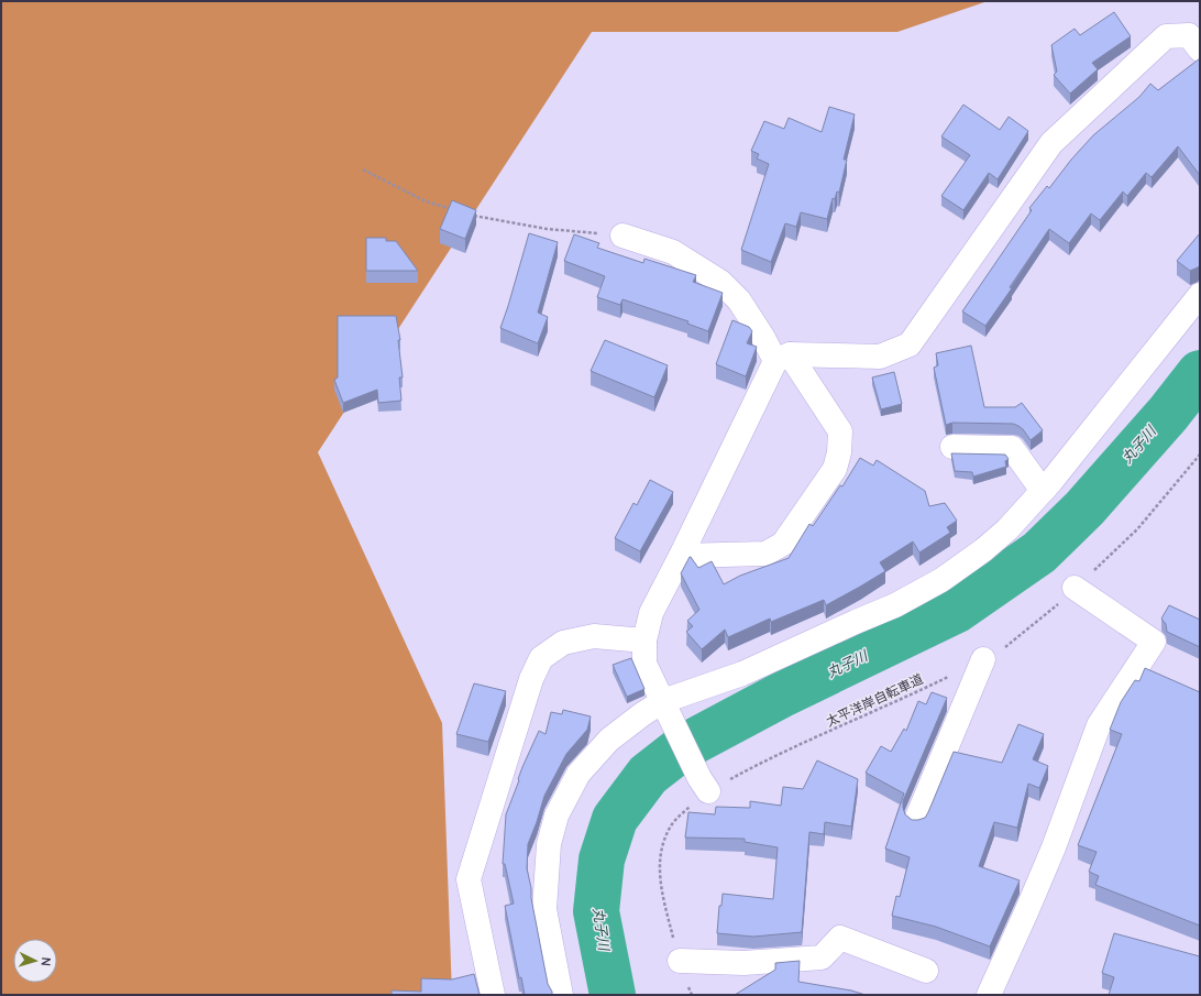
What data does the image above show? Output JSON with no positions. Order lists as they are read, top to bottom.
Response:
{
  "streets": {
    "path": ["太平洋岸自転車道"]
  },
  "water": ["丸子川"],
  "north": "right"
}
